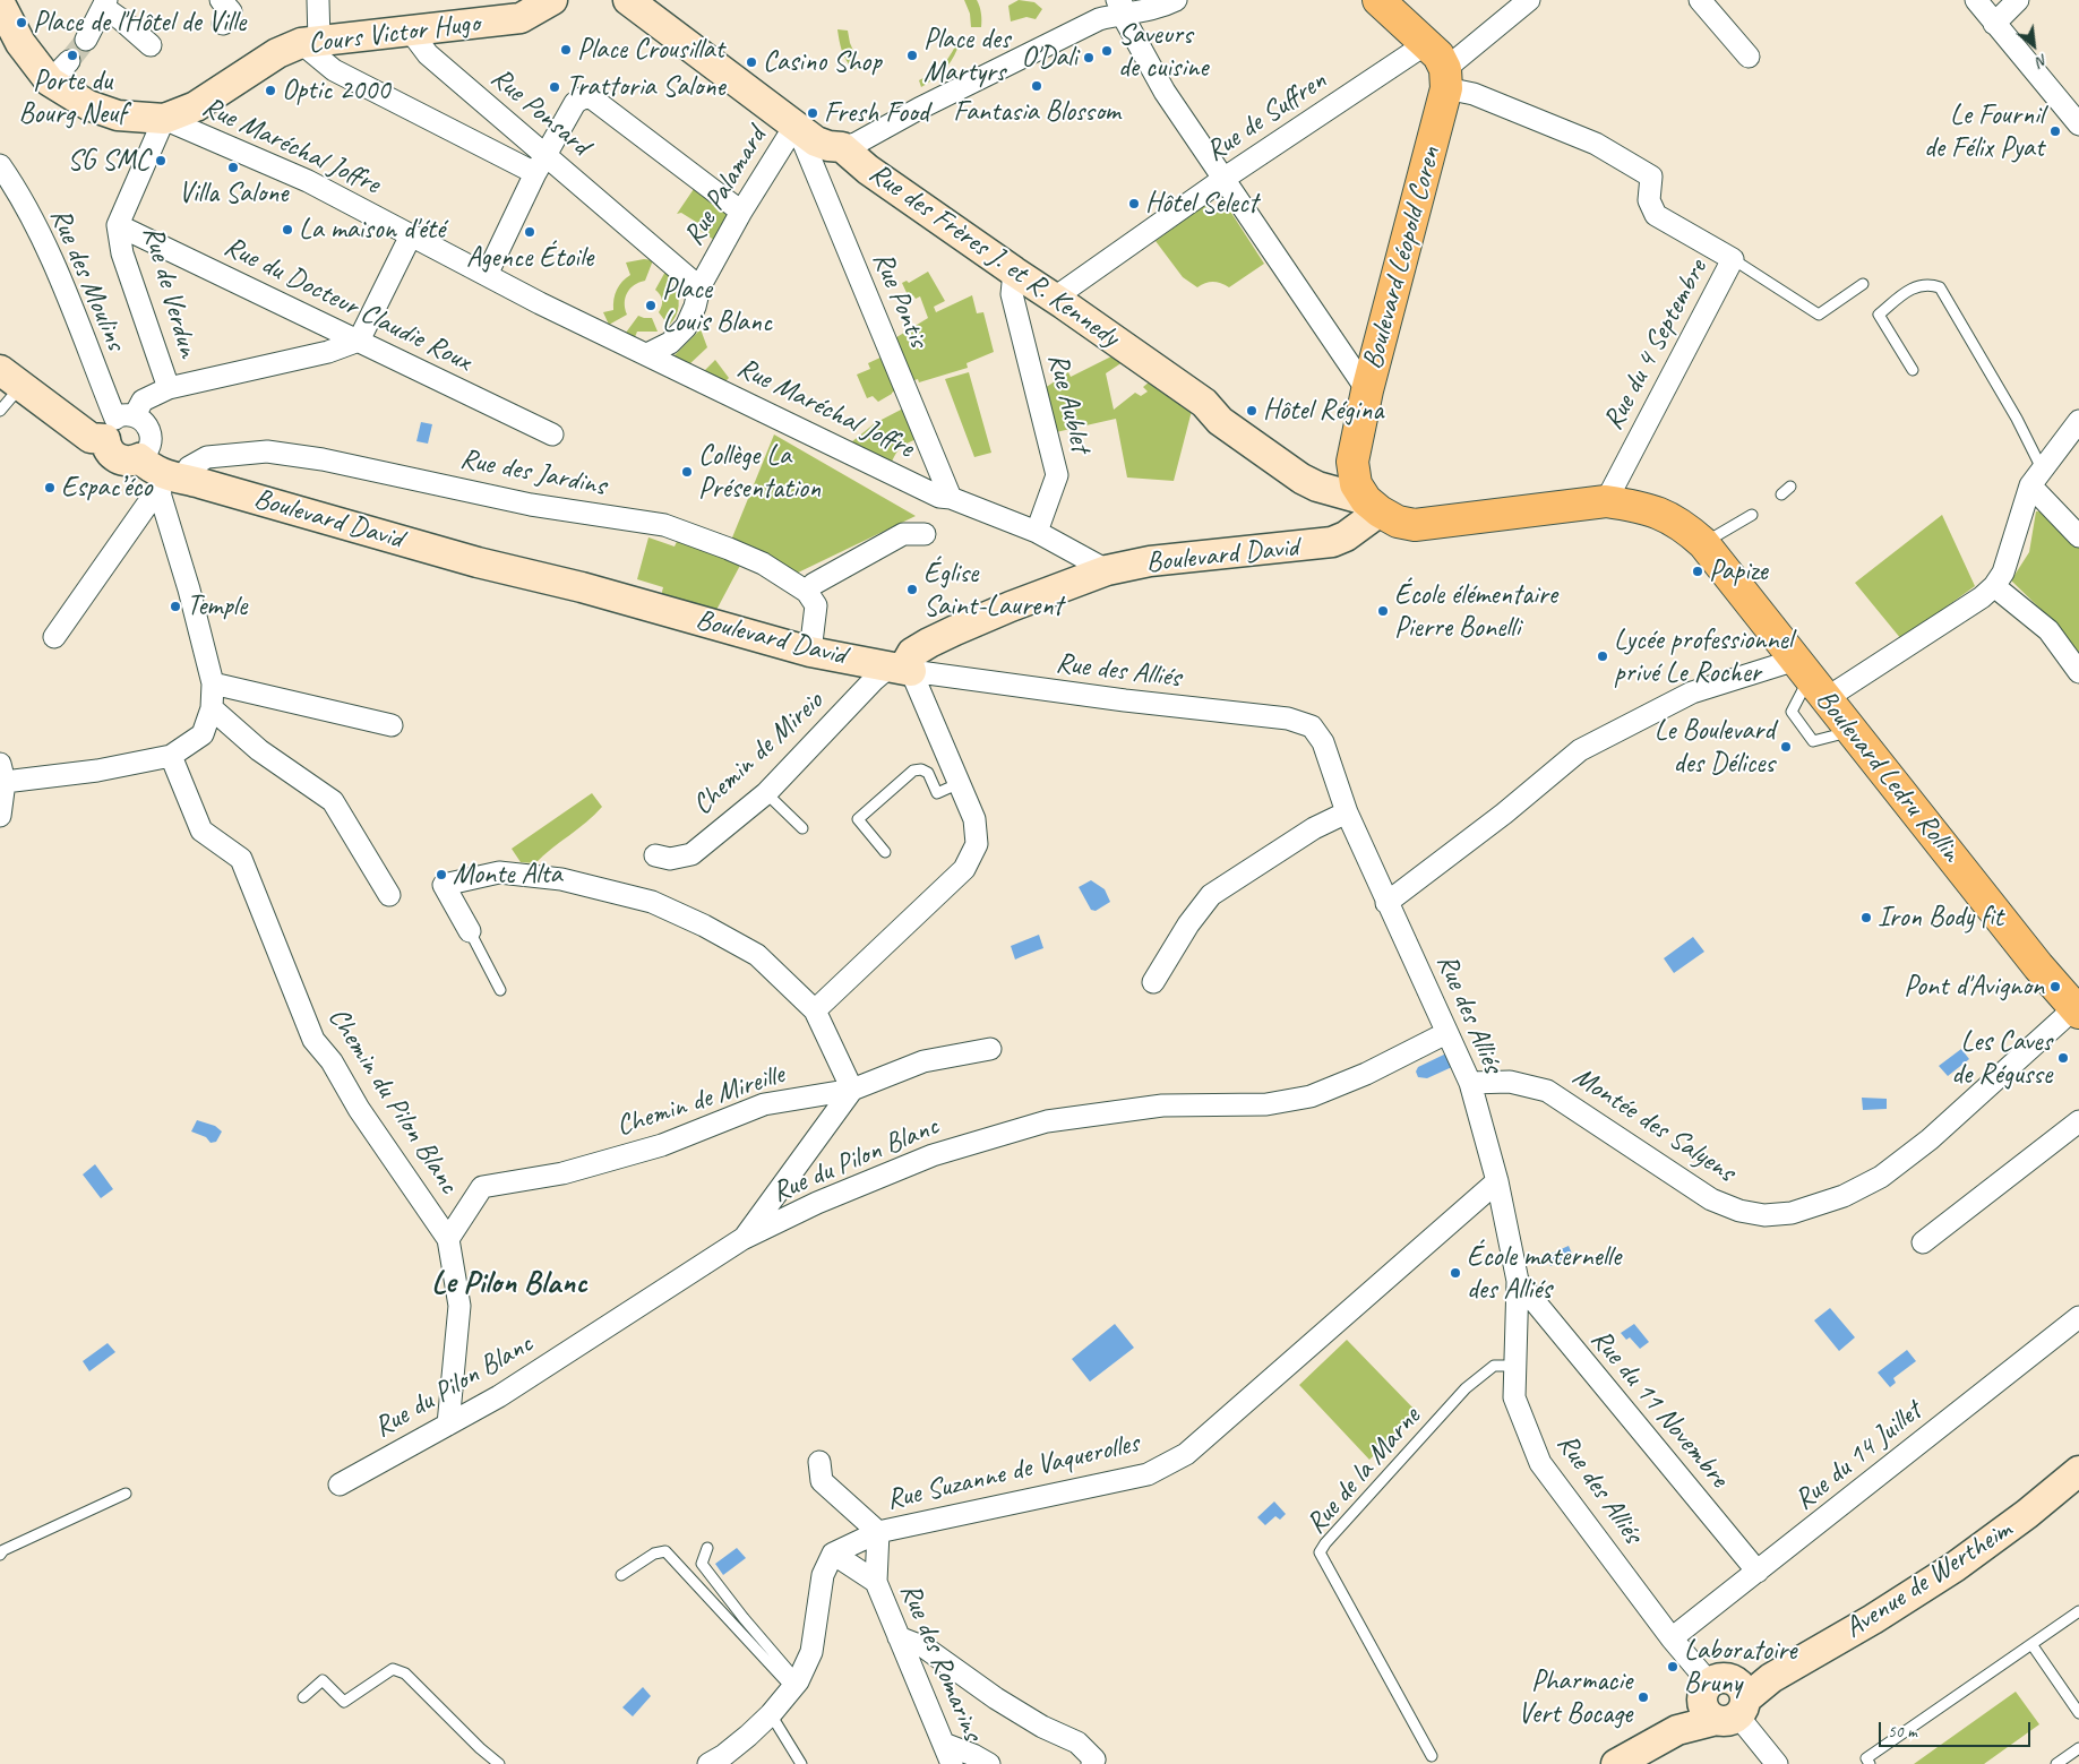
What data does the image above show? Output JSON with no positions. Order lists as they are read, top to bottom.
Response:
{
  "streets": {
    "main road": ["Boulevard Léopold Coren", "Boulevard Ledru Rollin"],
    "street": [
      "Cours Victor Hugo",
      "Rue Ponsard",
      "Rue de Suffren",
      "Rue Maréchal Joffre",
      "Rue Palamard",
      "Rue des Frères J. et R. Kennedy",
      "Rue des Moulins",
      "Rue de Verdun",
      "Rue Pontis",
      "Rue du Docteur Claudie Roux",
      "Rue du 4 Septembre",
      "Rue Aublet",
      "Rue des Jardins",
      "Boulevard David",
      "Rue des Alliés",
      "Chemin de Mireio",
      "Chemin du Pilon Blanc",
      "Chemin de Mireille",
      "Montée des Salyens",
      "Rue du Pilon Blanc",
      "Rue du 11 Novembre",
      "Rue du 14 Juillet",
      "Rue Suzanne de Vaquerolles",
      "Avenue de Wertheim",
      "Rue des Romarins"
    ],
    "lane": ["Rue de la Marne"]
  },
  "crossings": [
    ["Cours Victor Hugo", "Rue Ponsard"],
    ["Cours Victor Hugo", "Rue Maréchal Joffre"],
    ["Cours Victor Hugo", "Rue de Verdun"],
    ["Rue Ponsard", "Rue Palamard"],
    ["Rue de Suffren", "Rue des Frères J. et R. Kennedy"],
    ["Rue Maréchal Joffre", "Rue Palamard"],
    ["Rue Maréchal Joffre", "Rue de Verdun"],
    ["Rue Maréchal Joffre", "Rue Pontis"],
    ["Rue Maréchal Joffre", "Rue Aublet"],
    ["Rue Palamard", "Rue des Frères J. et R. Kennedy"],
    ["Rue Palamard", "Rue Pontis"],
    ["Rue des Frères J. et R. Kennedy", "Boulevard Léopold Coren"],
    ["Rue des Frères J. et R. Kennedy", "Rue Pontis"],
    ["Rue des Frères J. et R. Kennedy", "Rue Aublet"],
    ["Rue des Frères J. et R. Kennedy", "Boulevard David"],
    ["Rue des Frères J. et R. Kennedy", "Boulevard Ledru Rollin"],
    ["Boulevard Léopold Coren", "Rue du 4 Septembre"],
    ["Boulevard Léopold Coren", "Boulevard David"],
    ["Boulevard Léopold Coren", "Boulevard Ledru Rollin"],
    ["Rue des Moulins", "Boulevard David"],
    ["Rue de Verdun", "Rue du Docteur Claudie Roux"],
    ["Rue du 4 Septembre", "Boulevard Ledru Rollin"],
    ["Rue des Jardins", "Boulevard David"],
    ["Boulevard David", "Rue des Alliés"],
    ["Boulevard David", "Chemin de Mireio"],
    ["Boulevard David", "Boulevard Ledru Rollin"],
    ["Rue des Alliés", "Chemin de Mireio"],
    ["Rue des Alliés", "Montée des Salyens"],
    ["Rue des Alliés", "Rue du Pilon Blanc"],
    ["Rue des Alliés", "Rue du 11 Novembre"],
    ["Rue des Alliés", "Rue du 14 Juillet"],
    ["Rue des Alliés", "Rue de la Marne"],
    ["Rue des Alliés", "Rue Suzanne de Vaquerolles"],
    ["Rue des Alliés", "Avenue de Wertheim"],
    ["Boulevard Ledru Rollin", "Montée des Salyens"],
    ["Chemin du Pilon Blanc", "Chemin de Mireille"],
    ["Rue du 11 Novembre", "Rue du 14 Juillet"]
  ],
  "districts": ["Le Pilon Blanc"],
  "places": [
    "Place de l'Hôtel de Ville",
    "Place Crousillat",
    "Saveurs de cuisine",
    "Porte du Bourg Neuf",
    "Place des Martyrs",
    "O'Dali",
    "Casino Shop",
    "Fantasia Blossom",
    "Trattoria Salone",
    "Optic 2000",
    "Fresh Food",
    "Le Fournil de Félix Pyat",
    "SG SMC",
    "Villa Salone",
    "Hôtel Select",
    "La maison d'été",
    "Agence Étoile",
    "Place Louis Blanc",
    "Hôtel Régina",
    "Collège La Présentation",
    "Espac’éco",
    "Papize",
    "Église Saint-Laurent",
    "Temple",
    "École élémentaire Pierre Bonelli",
    "Lycée professionnel privé Le Rocher",
    "Le Boulevard des Délices",
    "Monte Alta",
    "Iron Body fit",
    "Pont d'Avignon",
    "Les Caves de Régusse",
    "École maternelle des Alliés",
    "Laboratoire Bruny",
    "Pharmacie Vert Bocage"
  ],
  "scale_bar": "50 m",
  "north": "bottom right"
}
